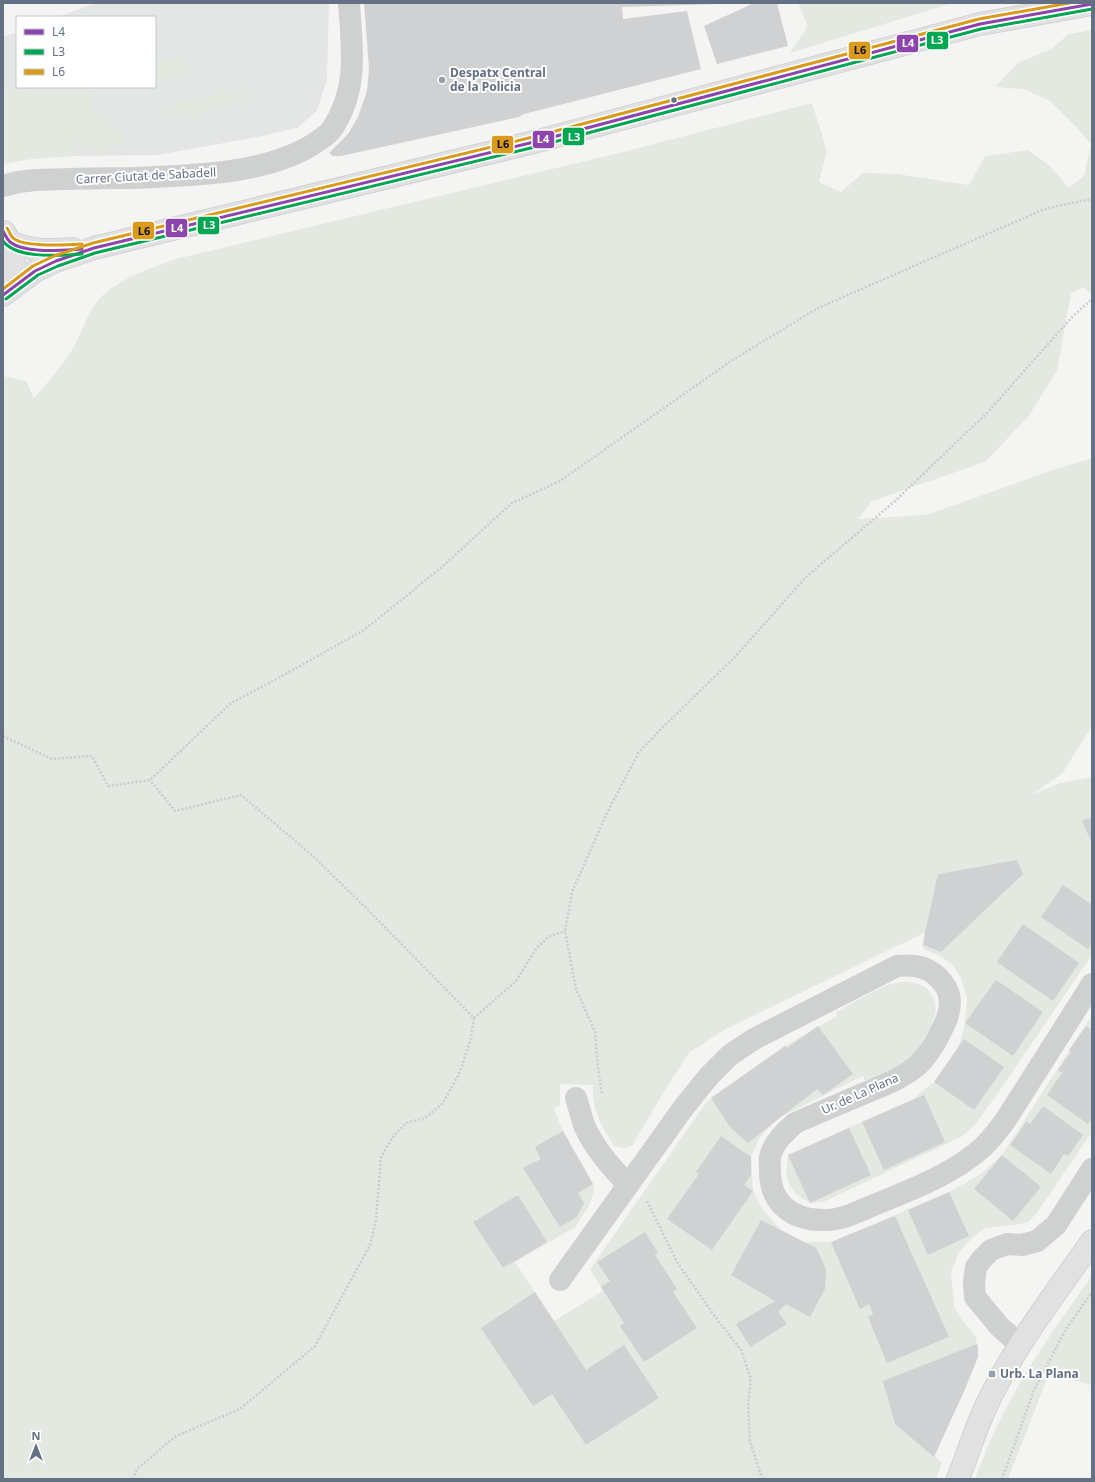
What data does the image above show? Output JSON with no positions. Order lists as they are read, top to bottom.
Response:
{
  "streets": {
    "street": ["Carrer Ciutat de Sabadell", "Ur. de La Plana"]
  },
  "places": {
    "other": ["Despatx Central de la Policia"],
    "transit": ["Urb. La Plana"]
  },
  "lines": ["transit line L6", "transit line L4", "transit line L3"],
  "legend": ["L4", "L3", "L6"],
  "north": "top"
}
